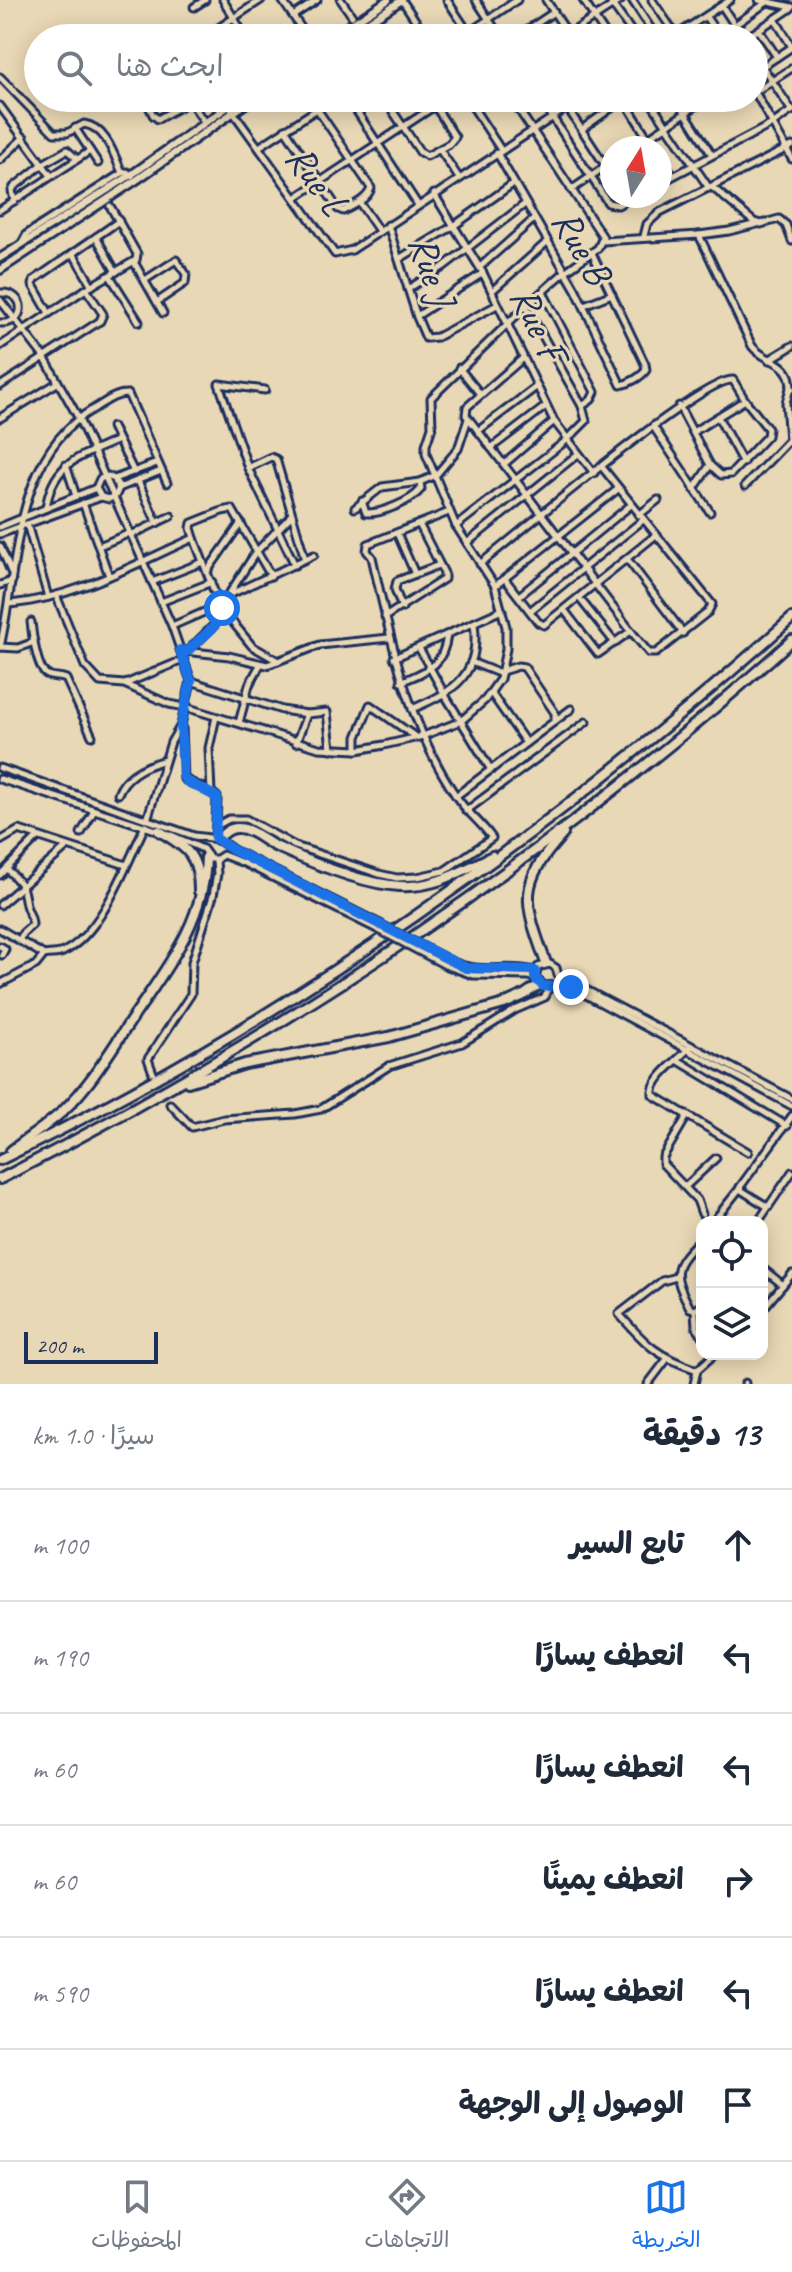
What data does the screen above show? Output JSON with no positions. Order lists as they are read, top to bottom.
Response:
{
  "streets": {
    "street": [
      "Rue L",
      "Rue B",
      "Rue J",
      "Rue F"
    ]
  },
  "crossings": [
    ["Rue L", "Rue J"],
    ["Rue J", "Rue F"]
  ],
  "scale_bar": "200 m",
  "north": "top",
  "page": {
    "search": "ابحث هنا",
    "scale": "200 m",
    "heading": ["13 دقيقة", "سيرًا · 1.0 km"],
    "list": [
      ["تابع السير", "100 m"],
      ["انعطف يسارًا", "190 m"],
      ["انعطف يسارًا", "60 m"],
      ["انعطف يمينًا", "60 m"],
      ["انعطف يسارًا", "590 m"],
      "الوصول إلى الوجهة"
    ],
    "nav": ["الخريطة", "الاتجاهات", "المحفوظات"]
  }
}
